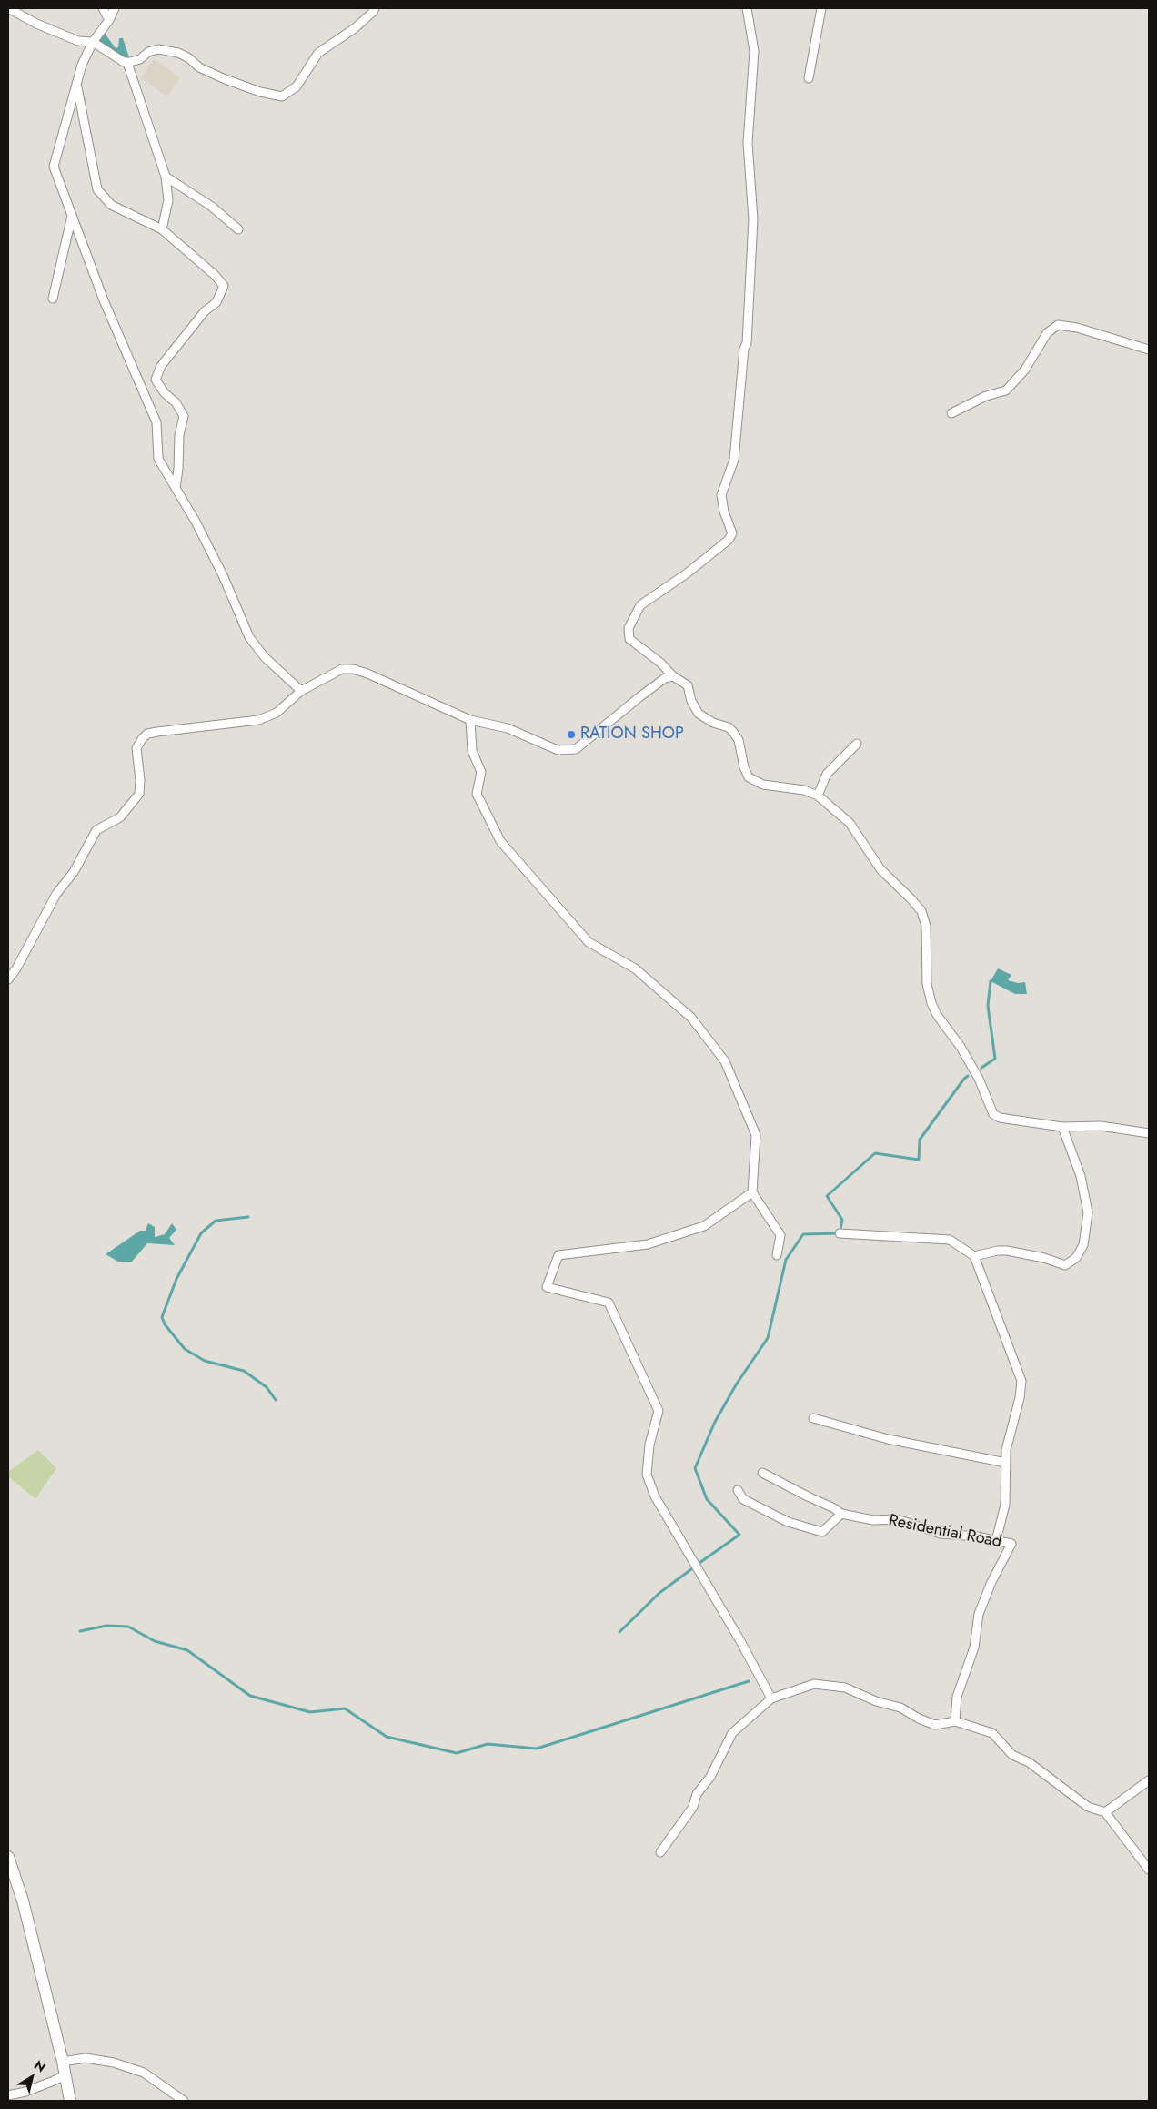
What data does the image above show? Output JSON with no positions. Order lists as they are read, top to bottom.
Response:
{
  "streets": {
    "street": ["Residential Road"]
  },
  "places": ["RATION SHOP"],
  "north": "top right"
}
